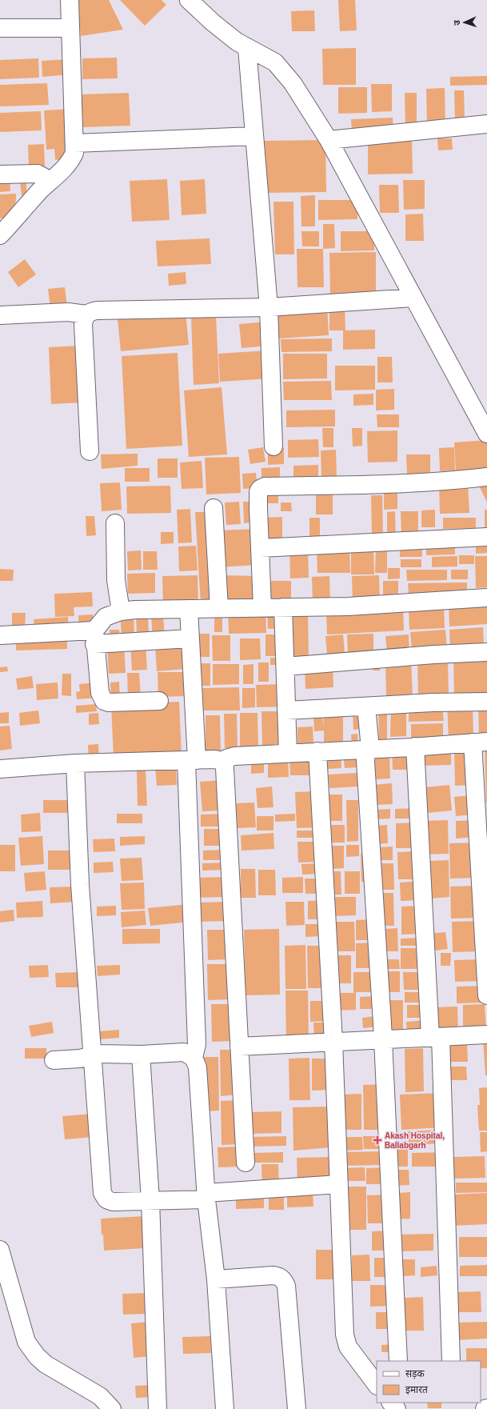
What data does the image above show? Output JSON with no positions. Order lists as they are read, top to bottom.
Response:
{
  "places": {
    "health": ["Akash Hospital, Ballabgarh"]
  },
  "legend": ["सड़क", "इमारत"],
  "north": "left"
}
